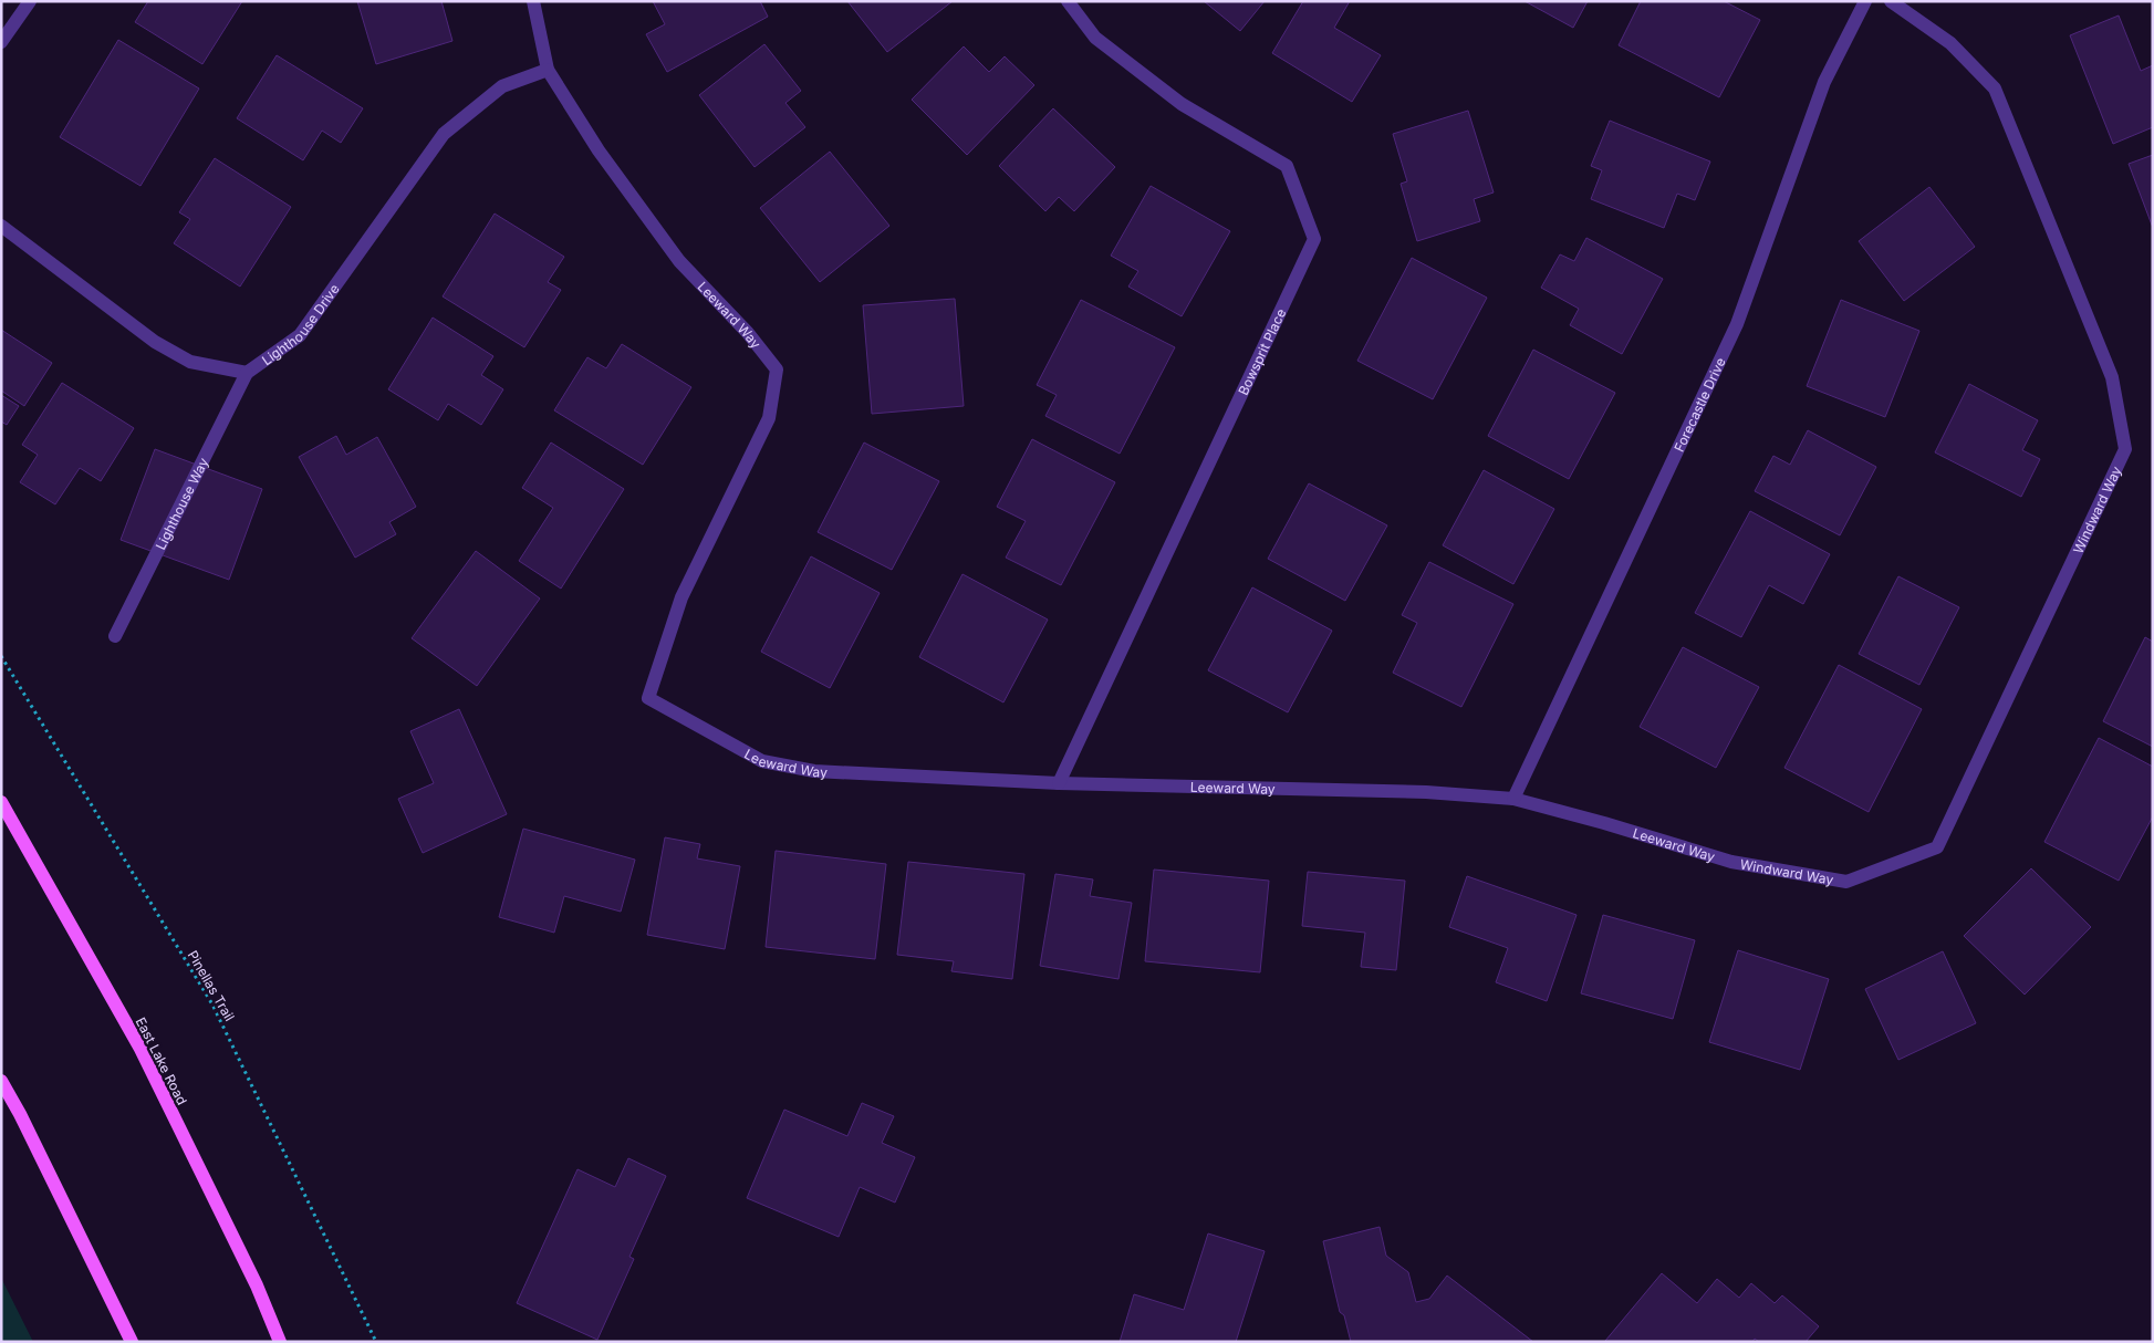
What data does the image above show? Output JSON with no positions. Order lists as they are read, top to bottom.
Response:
{
  "streets": {
    "main road": ["East Lake Road"],
    "street": [
      "Leeward Way",
      "Lighthouse Drive",
      "Bowsprit Place",
      "Forecastle Drive",
      "Lighthouse Way",
      "Windward Way"
    ],
    "path": ["Pinellas Trail"]
  },
  "crossings": [
    ["Leeward Way", "Lighthouse Drive"],
    ["Leeward Way", "Bowsprit Place"],
    ["Leeward Way", "Forecastle Drive"],
    ["Leeward Way", "Windward Way"],
    ["Lighthouse Drive", "Lighthouse Way"]
  ]
}
